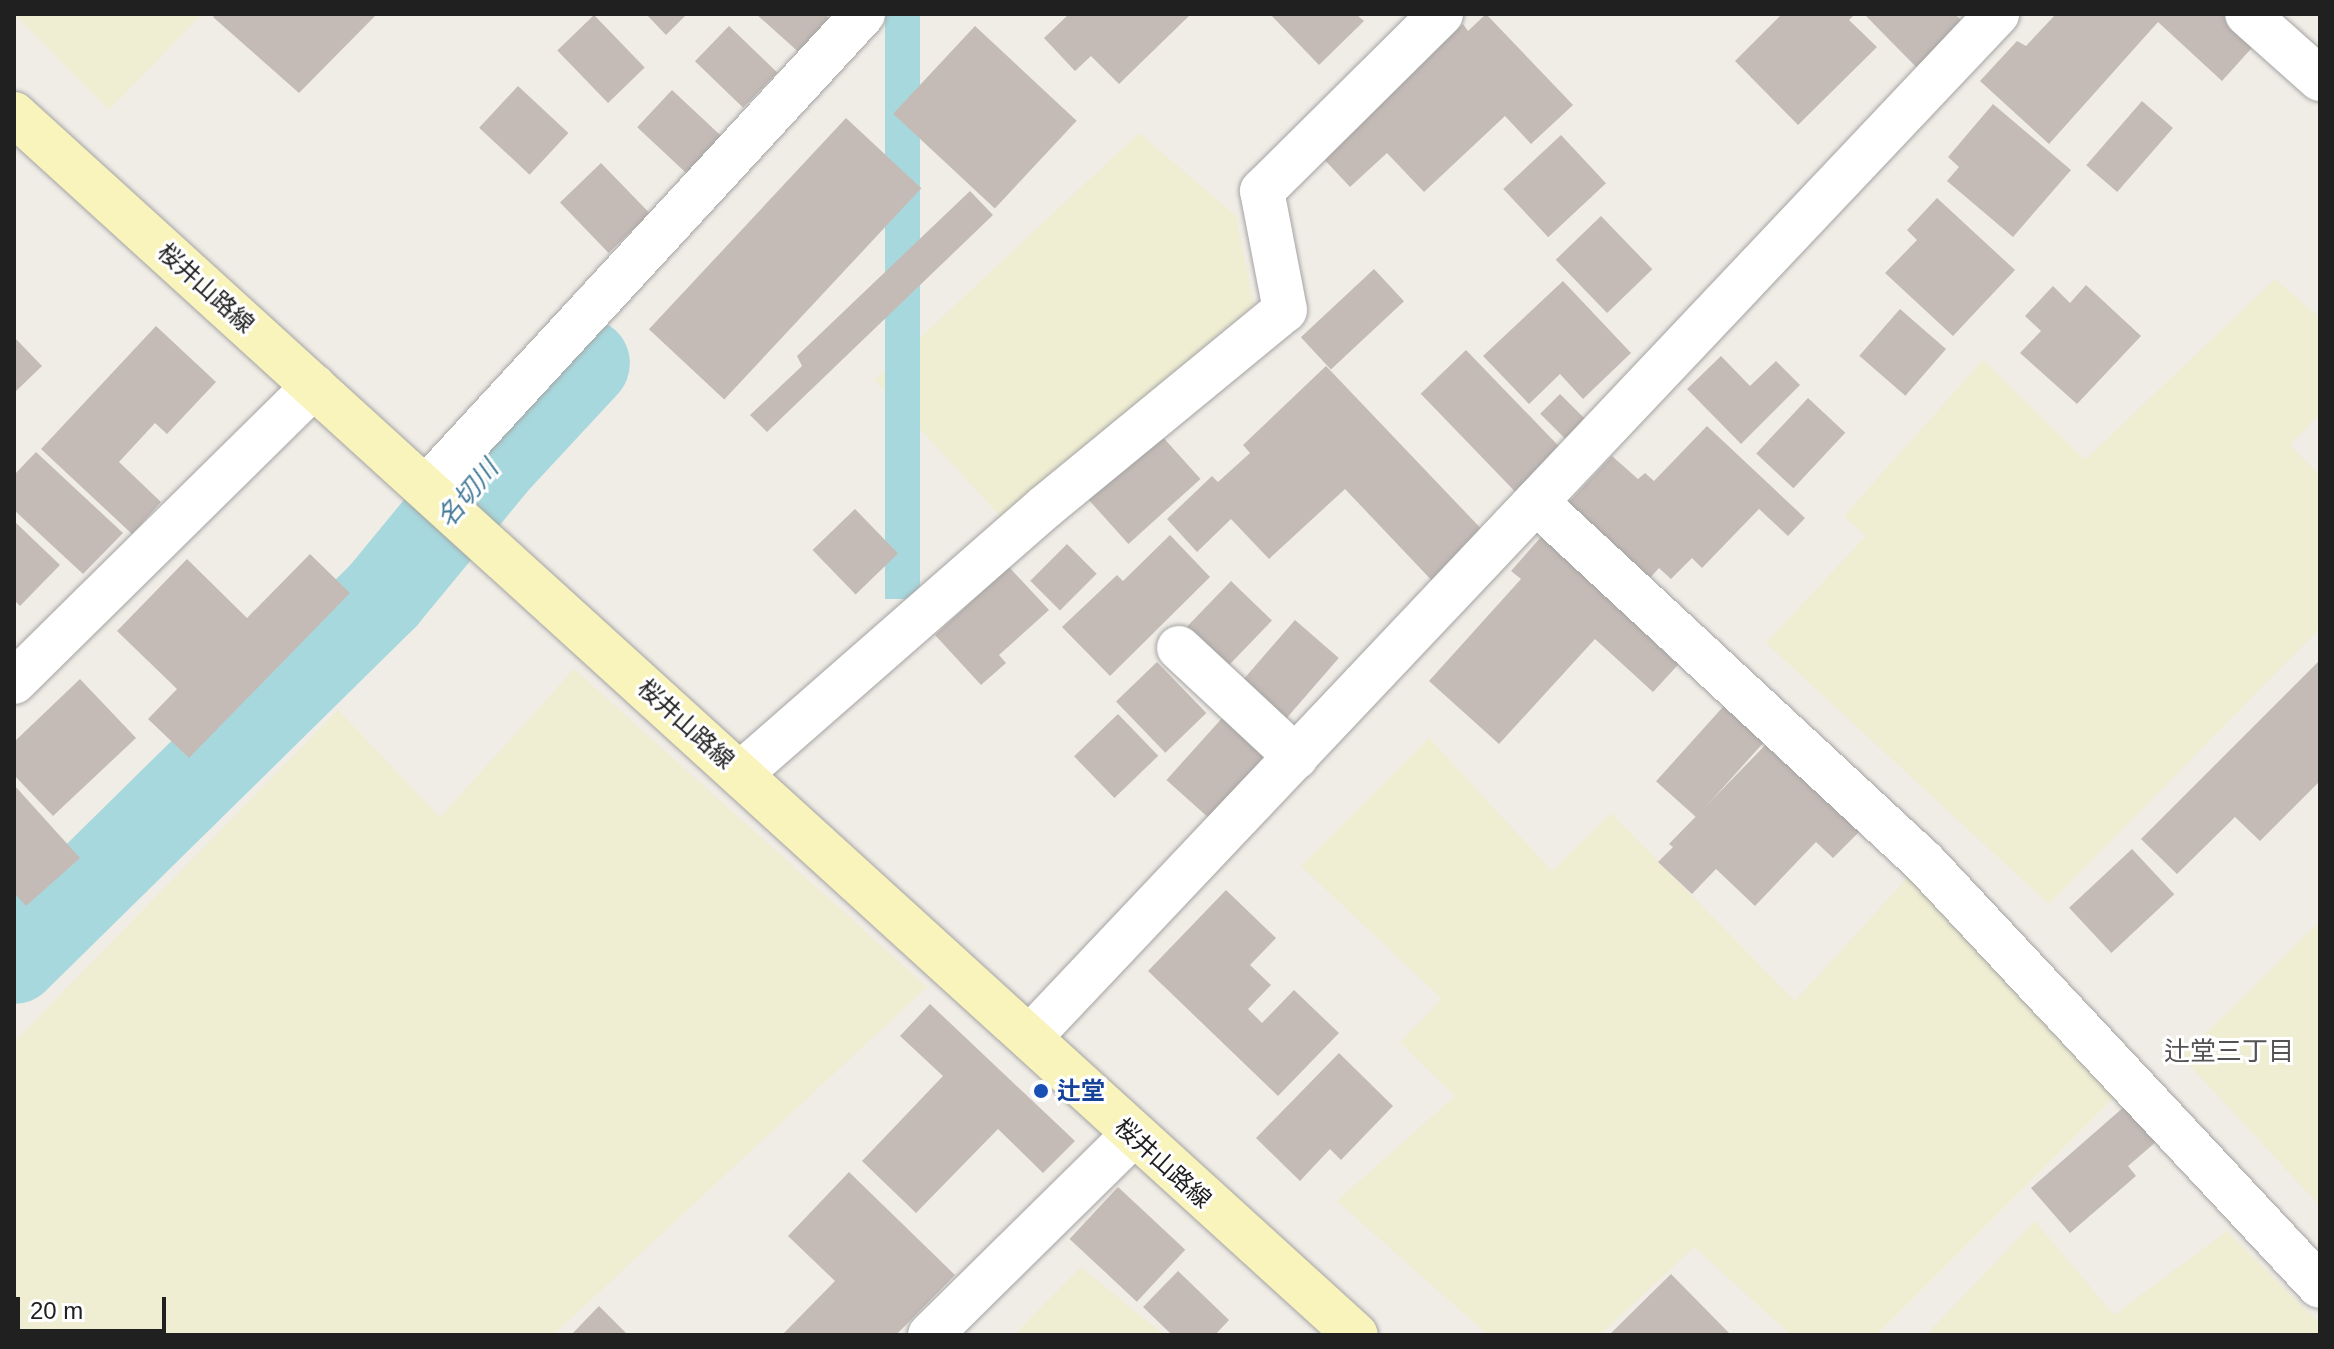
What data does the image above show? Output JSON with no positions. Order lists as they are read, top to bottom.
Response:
{
  "streets": {
    "main road": ["桜井山路線"]
  },
  "districts": ["辻堂三丁目"],
  "water": ["名切川"],
  "places": ["辻堂"],
  "scale_bar": "20 m"
}
